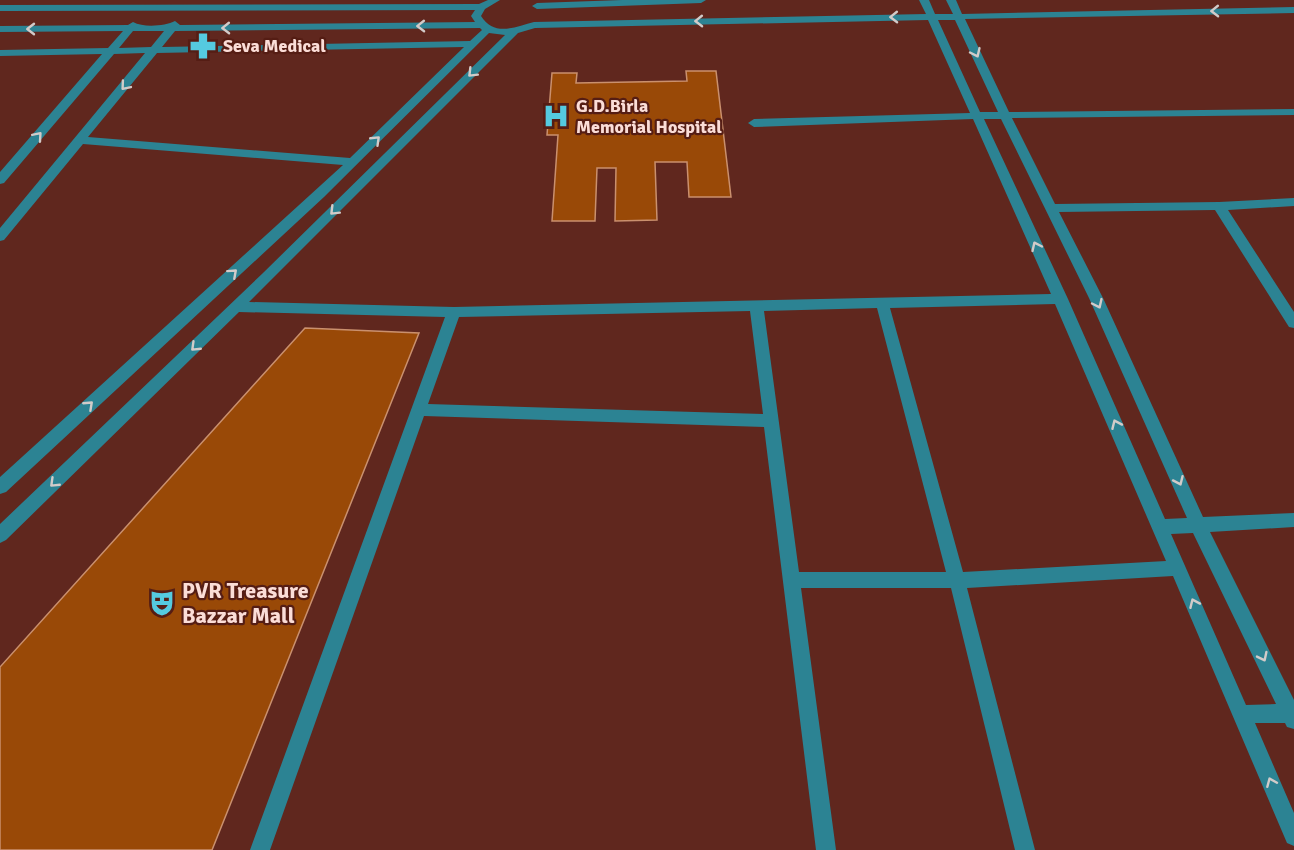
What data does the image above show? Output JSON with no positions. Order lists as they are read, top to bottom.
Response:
{
  "places": {
    "pharmacy": ["Seva Medical"],
    "hospital": ["G.D.Birla Memorial Hospital"],
    "theatre": ["PVR Treasure Bazzar Mall"]
  }
}
